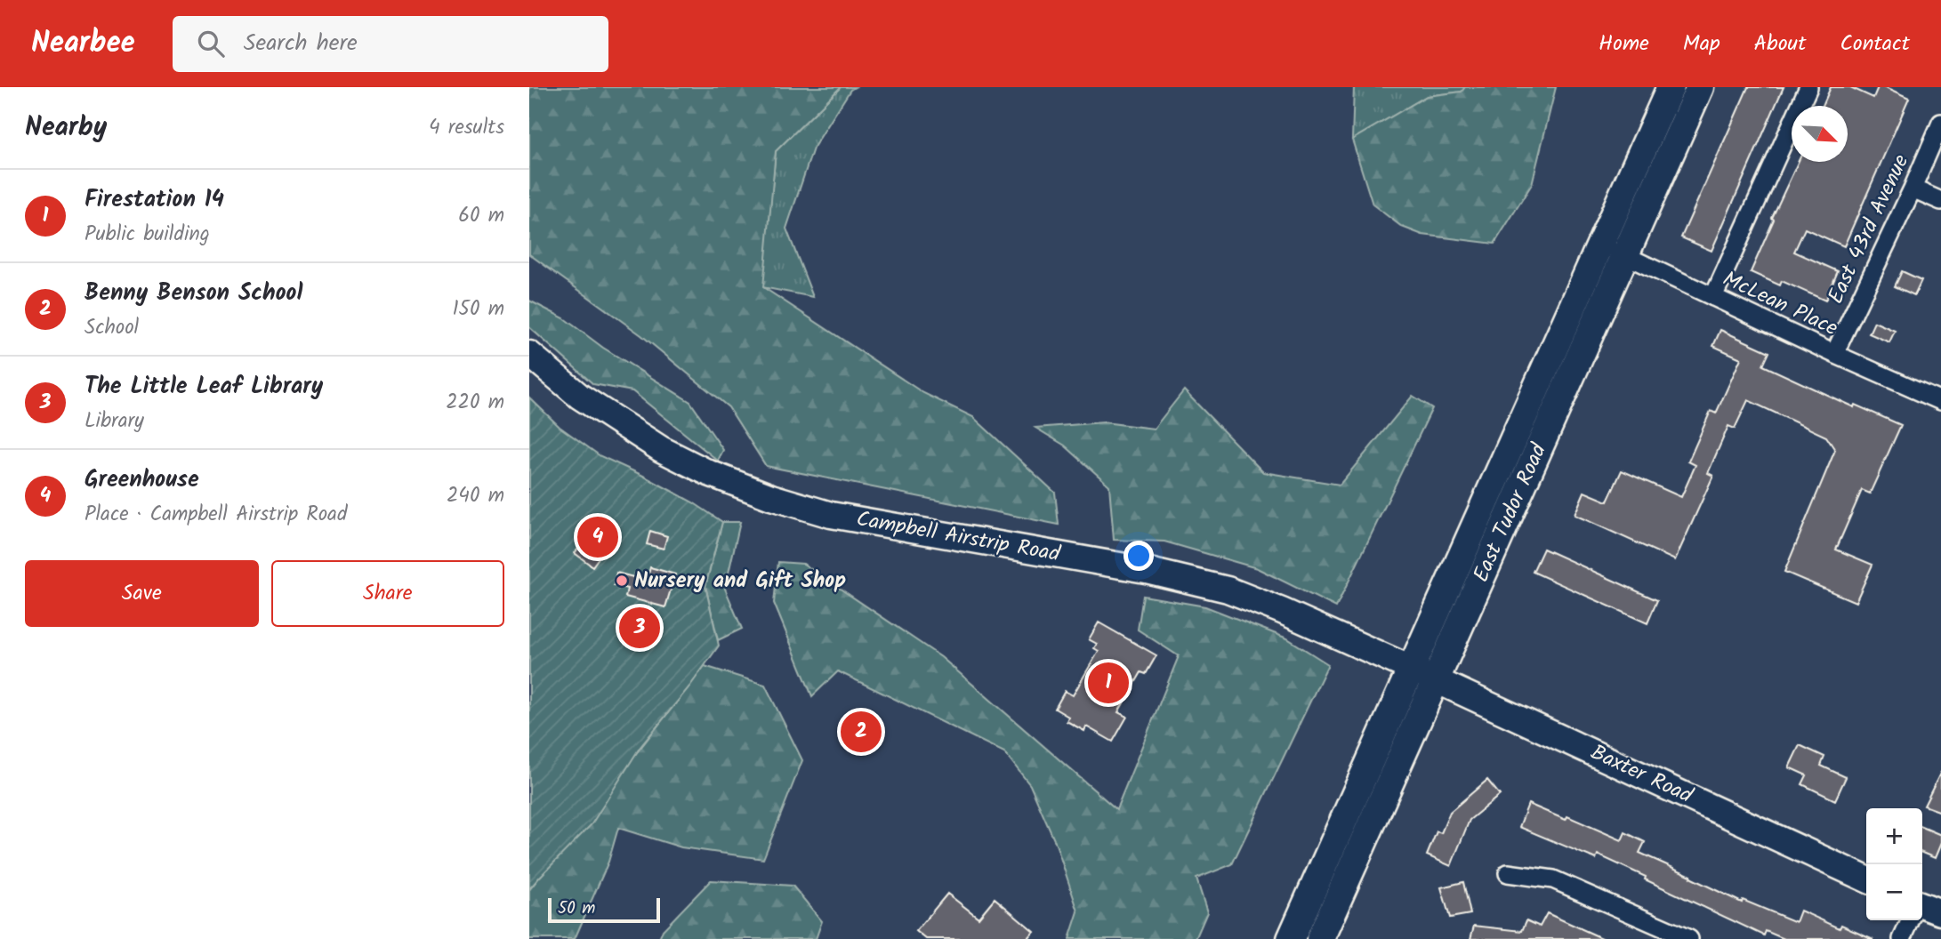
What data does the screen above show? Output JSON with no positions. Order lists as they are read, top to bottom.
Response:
{
  "streets": {
    "main road": ["East Tudor Road"],
    "street": [
      "East 43rd Avenue",
      "McLean Place",
      "Campbell Airstrip Road",
      "Baxter Road"
    ]
  },
  "crossings": [
    ["East 43rd Avenue", "McLean Place"],
    ["McLean Place", "East Tudor Road"],
    ["East Tudor Road", "Campbell Airstrip Road"],
    ["East Tudor Road", "Baxter Road"],
    ["Campbell Airstrip Road", "Baxter Road"]
  ],
  "places": ["Nursery and Gift Shop"],
  "scale_bar": "50 m",
  "north": "bottom right",
  "page": {
    "header": "Nearbee",
    "search": "Search here",
    "nav": [
      "Home",
      "Map",
      "About",
      "Contact"
    ],
    "heading": ["Nearby", "4 results"],
    "list": [
      {
        "mark": "1",
        "name": "Firestation 14",
        "note": "Public building",
        "value": "60 m"
      },
      {
        "mark": "2",
        "name": "Benny Benson School",
        "note": "School",
        "value": "150 m"
      },
      {
        "mark": "3",
        "name": "The Little Leaf Library",
        "note": "Library",
        "value": "220 m"
      },
      {
        "mark": "4",
        "name": "Greenhouse",
        "note": "Place · Campbell Airstrip Road",
        "value": "240 m"
      }
    ],
    "pins": [
      "4",
      "3",
      "1",
      "2"
    ],
    "buttons": ["Save", "Share"],
    "map_buttons": ["+", "−"],
    "scale": "50 m"
  }
}
